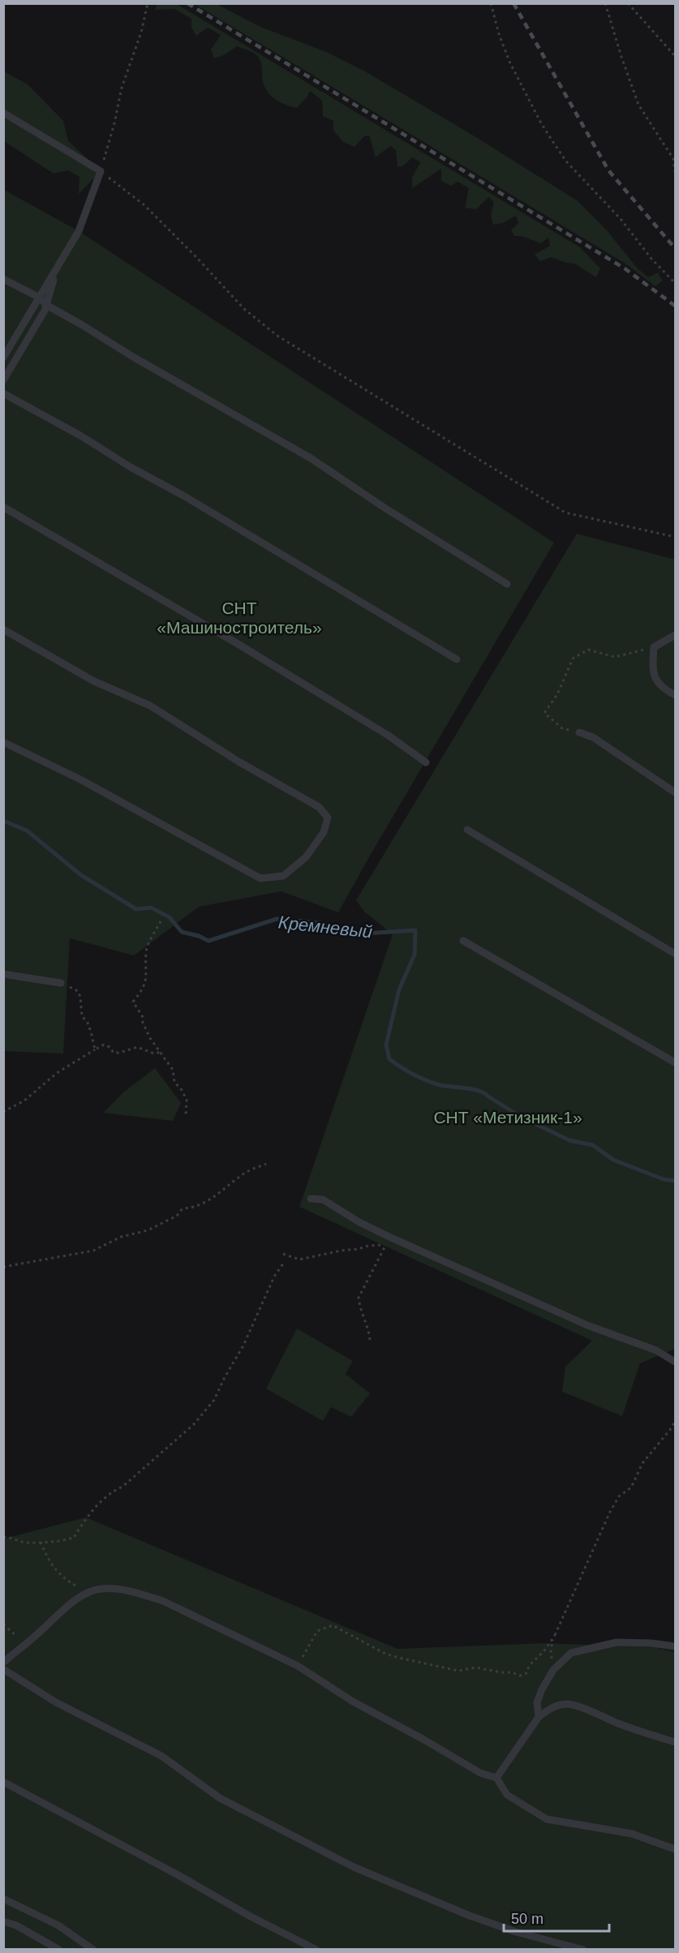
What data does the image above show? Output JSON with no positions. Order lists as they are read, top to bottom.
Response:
{
  "water": ["Кремневый"],
  "parks": ["СНТ «Машиностроитель»", "СНТ «Метизник-1»"],
  "scale_bar": "50 m"
}
